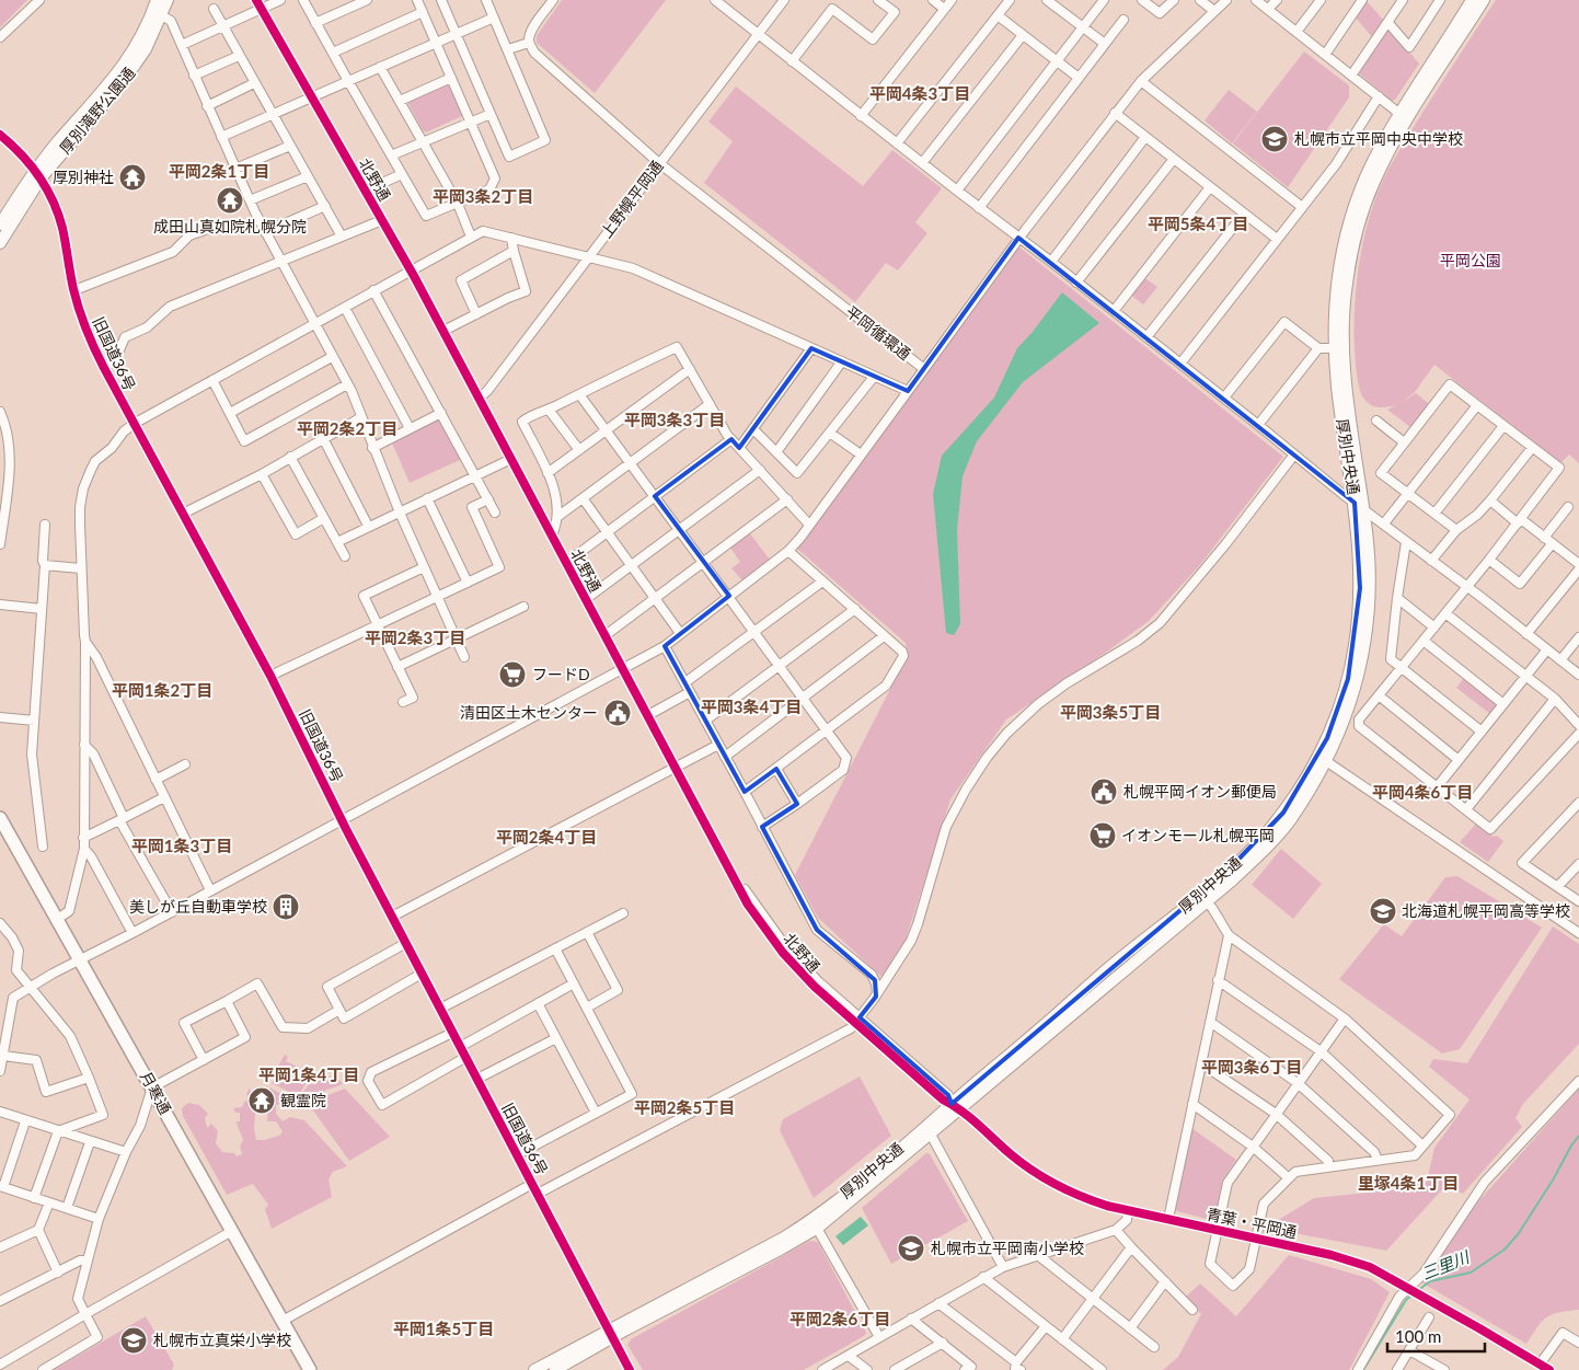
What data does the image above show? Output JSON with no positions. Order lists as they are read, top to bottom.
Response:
{
  "streets": {
    "highway": ["月寒通"],
    "main road": ["厚別滝野公園通", "厚別中央通"],
    "street": [
      "北野通",
      "上野幌平岡通",
      "平岡循環通",
      "旧国道36号",
      "青葉・平岡通"
    ]
  },
  "crossings": [
    ["厚別滝野公園通", "旧国道36号"],
    ["北野通", "上野幌平岡通"],
    ["北野通", "厚別中央通"],
    ["北野通", "青葉・平岡通"],
    ["上野幌平岡通", "平岡循環通"],
    ["旧国道36号", "厚別中央通"],
    ["厚別中央通", "青葉・平岡通"]
  ],
  "districts": [
    "平岡4条3丁目",
    "平岡2条1丁目",
    "平岡3条2丁目",
    "平岡5条4丁目",
    "平岡3条3丁目",
    "平岡2条2丁目",
    "平岡2条3丁目",
    "平岡1条2丁目",
    "平岡3条4丁目",
    "平岡3条5丁目",
    "平岡4条6丁目",
    "平岡2条4丁目",
    "平岡1条3丁目",
    "平岡3条6丁目",
    "平岡1条4丁目",
    "平岡2条5丁目",
    "里塚4条1丁目",
    "平岡2条6丁目",
    "平岡1条5丁目"
  ],
  "water": ["三里川"],
  "parks": ["平岡公園"],
  "places": {
    "school or university": [
      "札幌市立平岡中央中学校",
      "北海道札幌平岡高等学校",
      "札幌市立平岡南小学校",
      "札幌市立真栄小学校"
    ],
    "temple": ["厚別神社", "成田山真如院札幌分院", "観霊院"],
    "supermarket": ["フードD", "イオンモール札幌平岡"],
    "public building": ["清田区土木センター", "札幌平岡イオン郵便局"],
    "building": ["美しが丘自動車学校"]
  },
  "scale_bar": "100 m"
}
